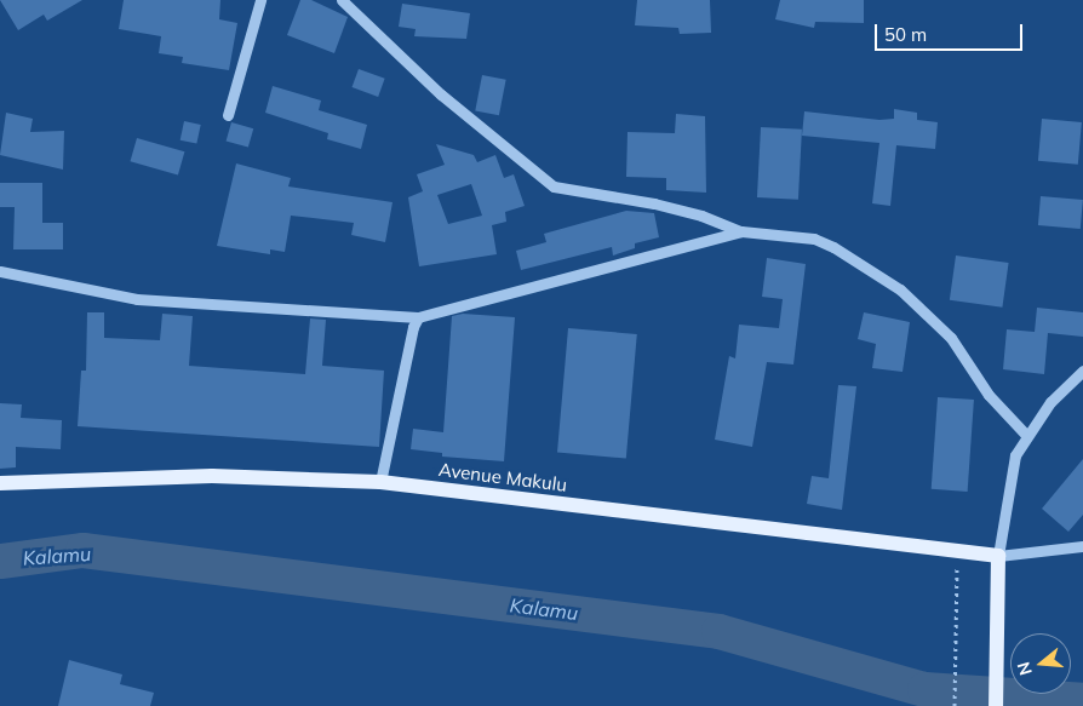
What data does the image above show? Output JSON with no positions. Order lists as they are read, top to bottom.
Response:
{
  "streets": {
    "main road": ["Avenue Makulu"]
  },
  "water": ["Kalamu"],
  "scale_bar": "50 m",
  "north": "left"
}
